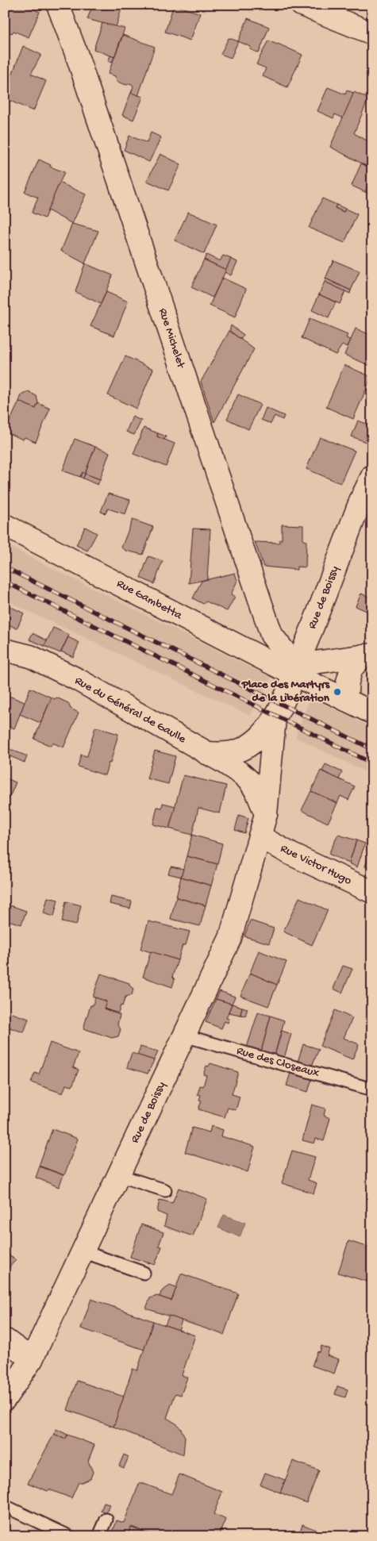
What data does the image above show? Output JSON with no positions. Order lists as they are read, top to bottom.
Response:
{
  "streets": {
    "street": [
      "Rue Michelet",
      "Rue de Boissy",
      "Rue Gambetta",
      "Rue du Général de Gaulle",
      "Rue Victor Hugo"
    ],
    "lane": ["Rue des Closeaux"]
  },
  "crossings": [
    ["Rue Michelet", "Rue de Boissy"],
    ["Rue Michelet", "Rue Gambetta"],
    ["Rue de Boissy", "Rue Gambetta"],
    ["Rue de Boissy", "Rue du Général de Gaulle"],
    ["Rue de Boissy", "Rue Victor Hugo"],
    ["Rue de Boissy", "Rue des Closeaux"]
  ],
  "places": ["Place des Martyrs de la Libération"]
}
